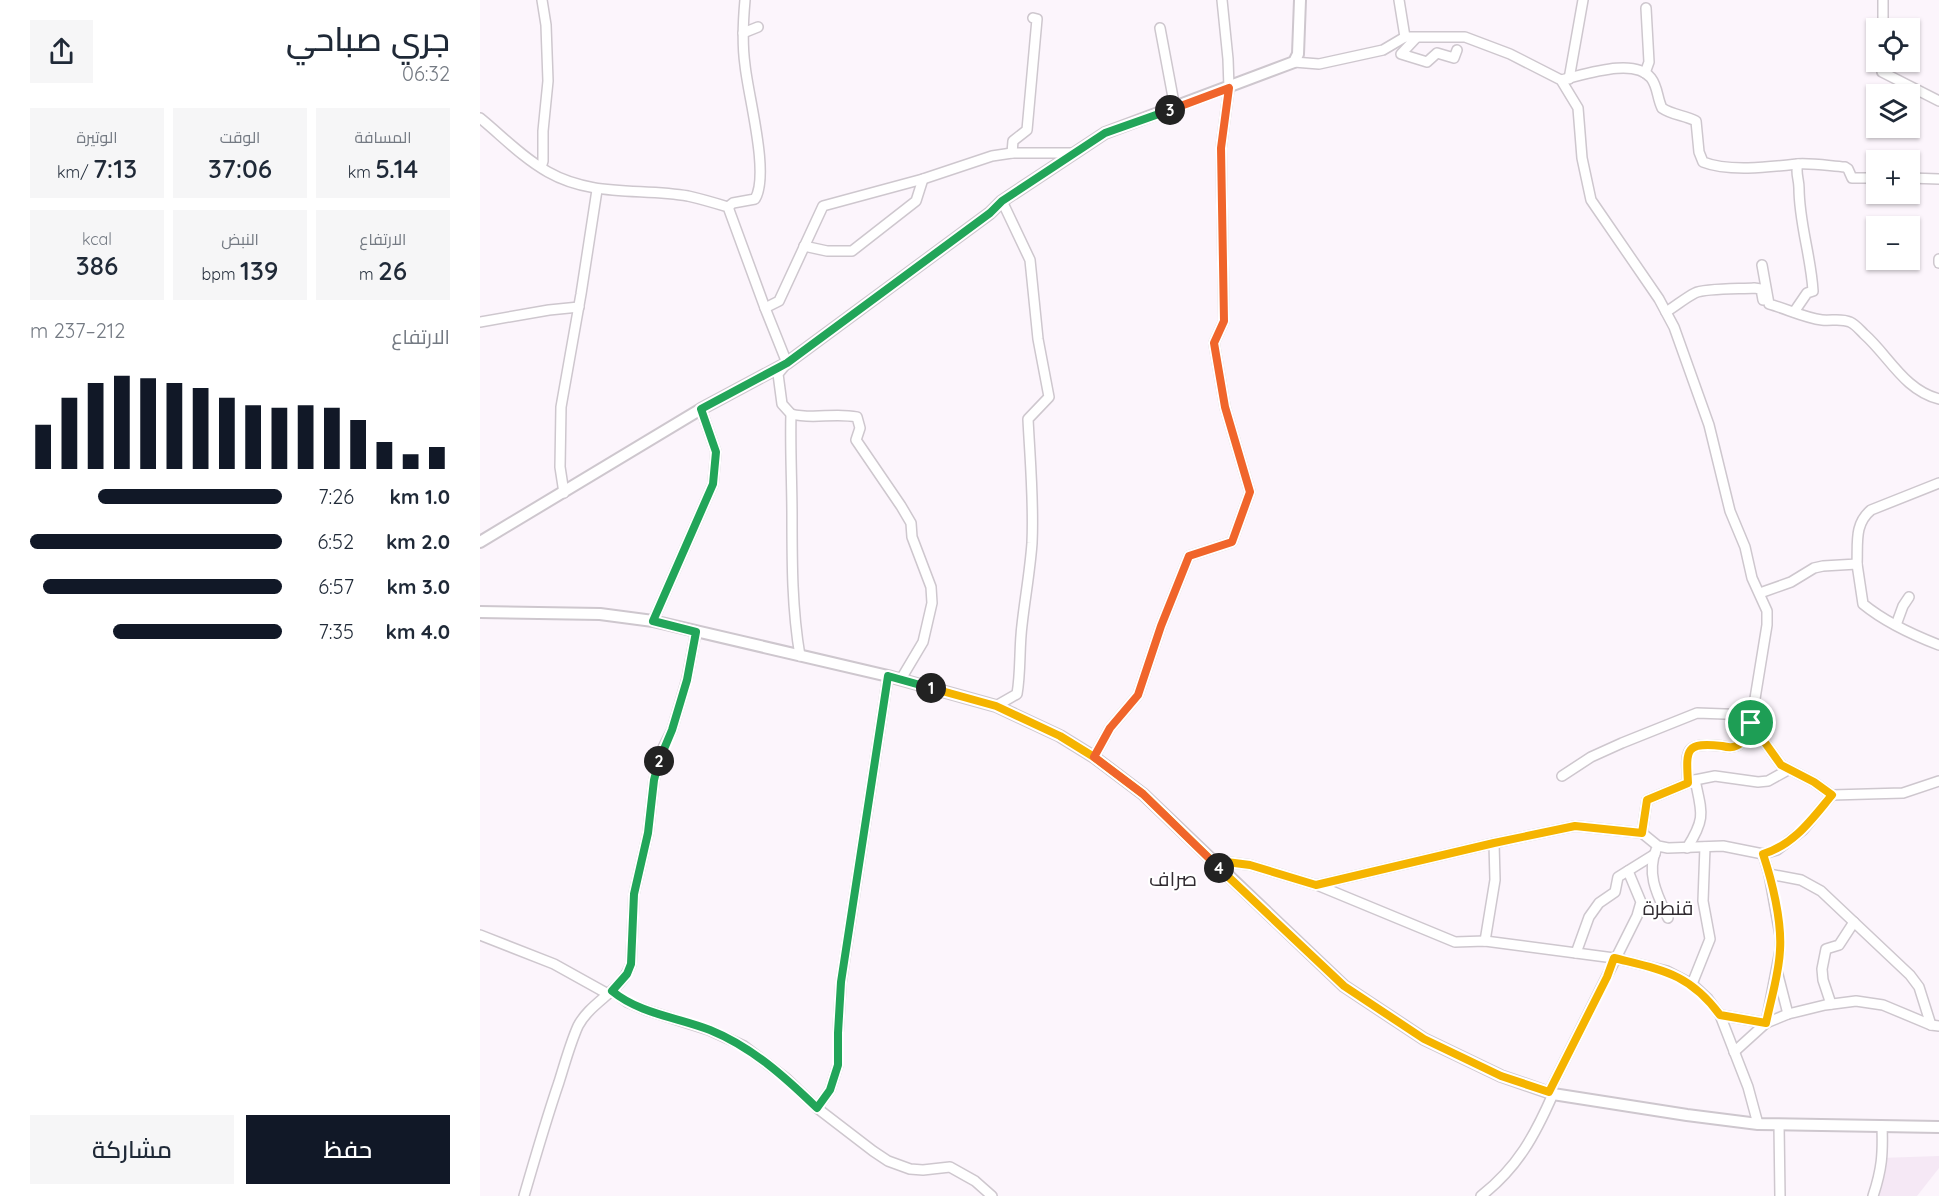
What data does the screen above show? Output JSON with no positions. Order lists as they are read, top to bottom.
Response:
{
  "districts": ["صراف", "قنطرة"],
  "page": {
    "heading": ["جري صباحي", "06:32"],
    "map_buttons": ["+", "−"],
    "pins": [
      "3",
      "1",
      "2",
      "4"
    ],
    "stats": [
      ["المسافة", "5.14 km"],
      ["الوقت", "37:06"],
      ["الوتيرة", "7:13 /km"],
      ["الارتفاع", "26 m"],
      ["النبض", "139 bpm"],
      ["kcal", "386"]
    ],
    "chart": ["الارتفاع", "212–237 m"],
    "list": [
      {
        "name": "1.0 km",
        "note": "7:26"
      },
      {
        "name": "2.0 km",
        "note": "6:52"
      },
      {
        "name": "3.0 km",
        "note": "6:57"
      },
      {
        "name": "4.0 km",
        "note": "7:35"
      }
    ],
    "buttons": ["حفظ", "مشاركة"]
  }
}
